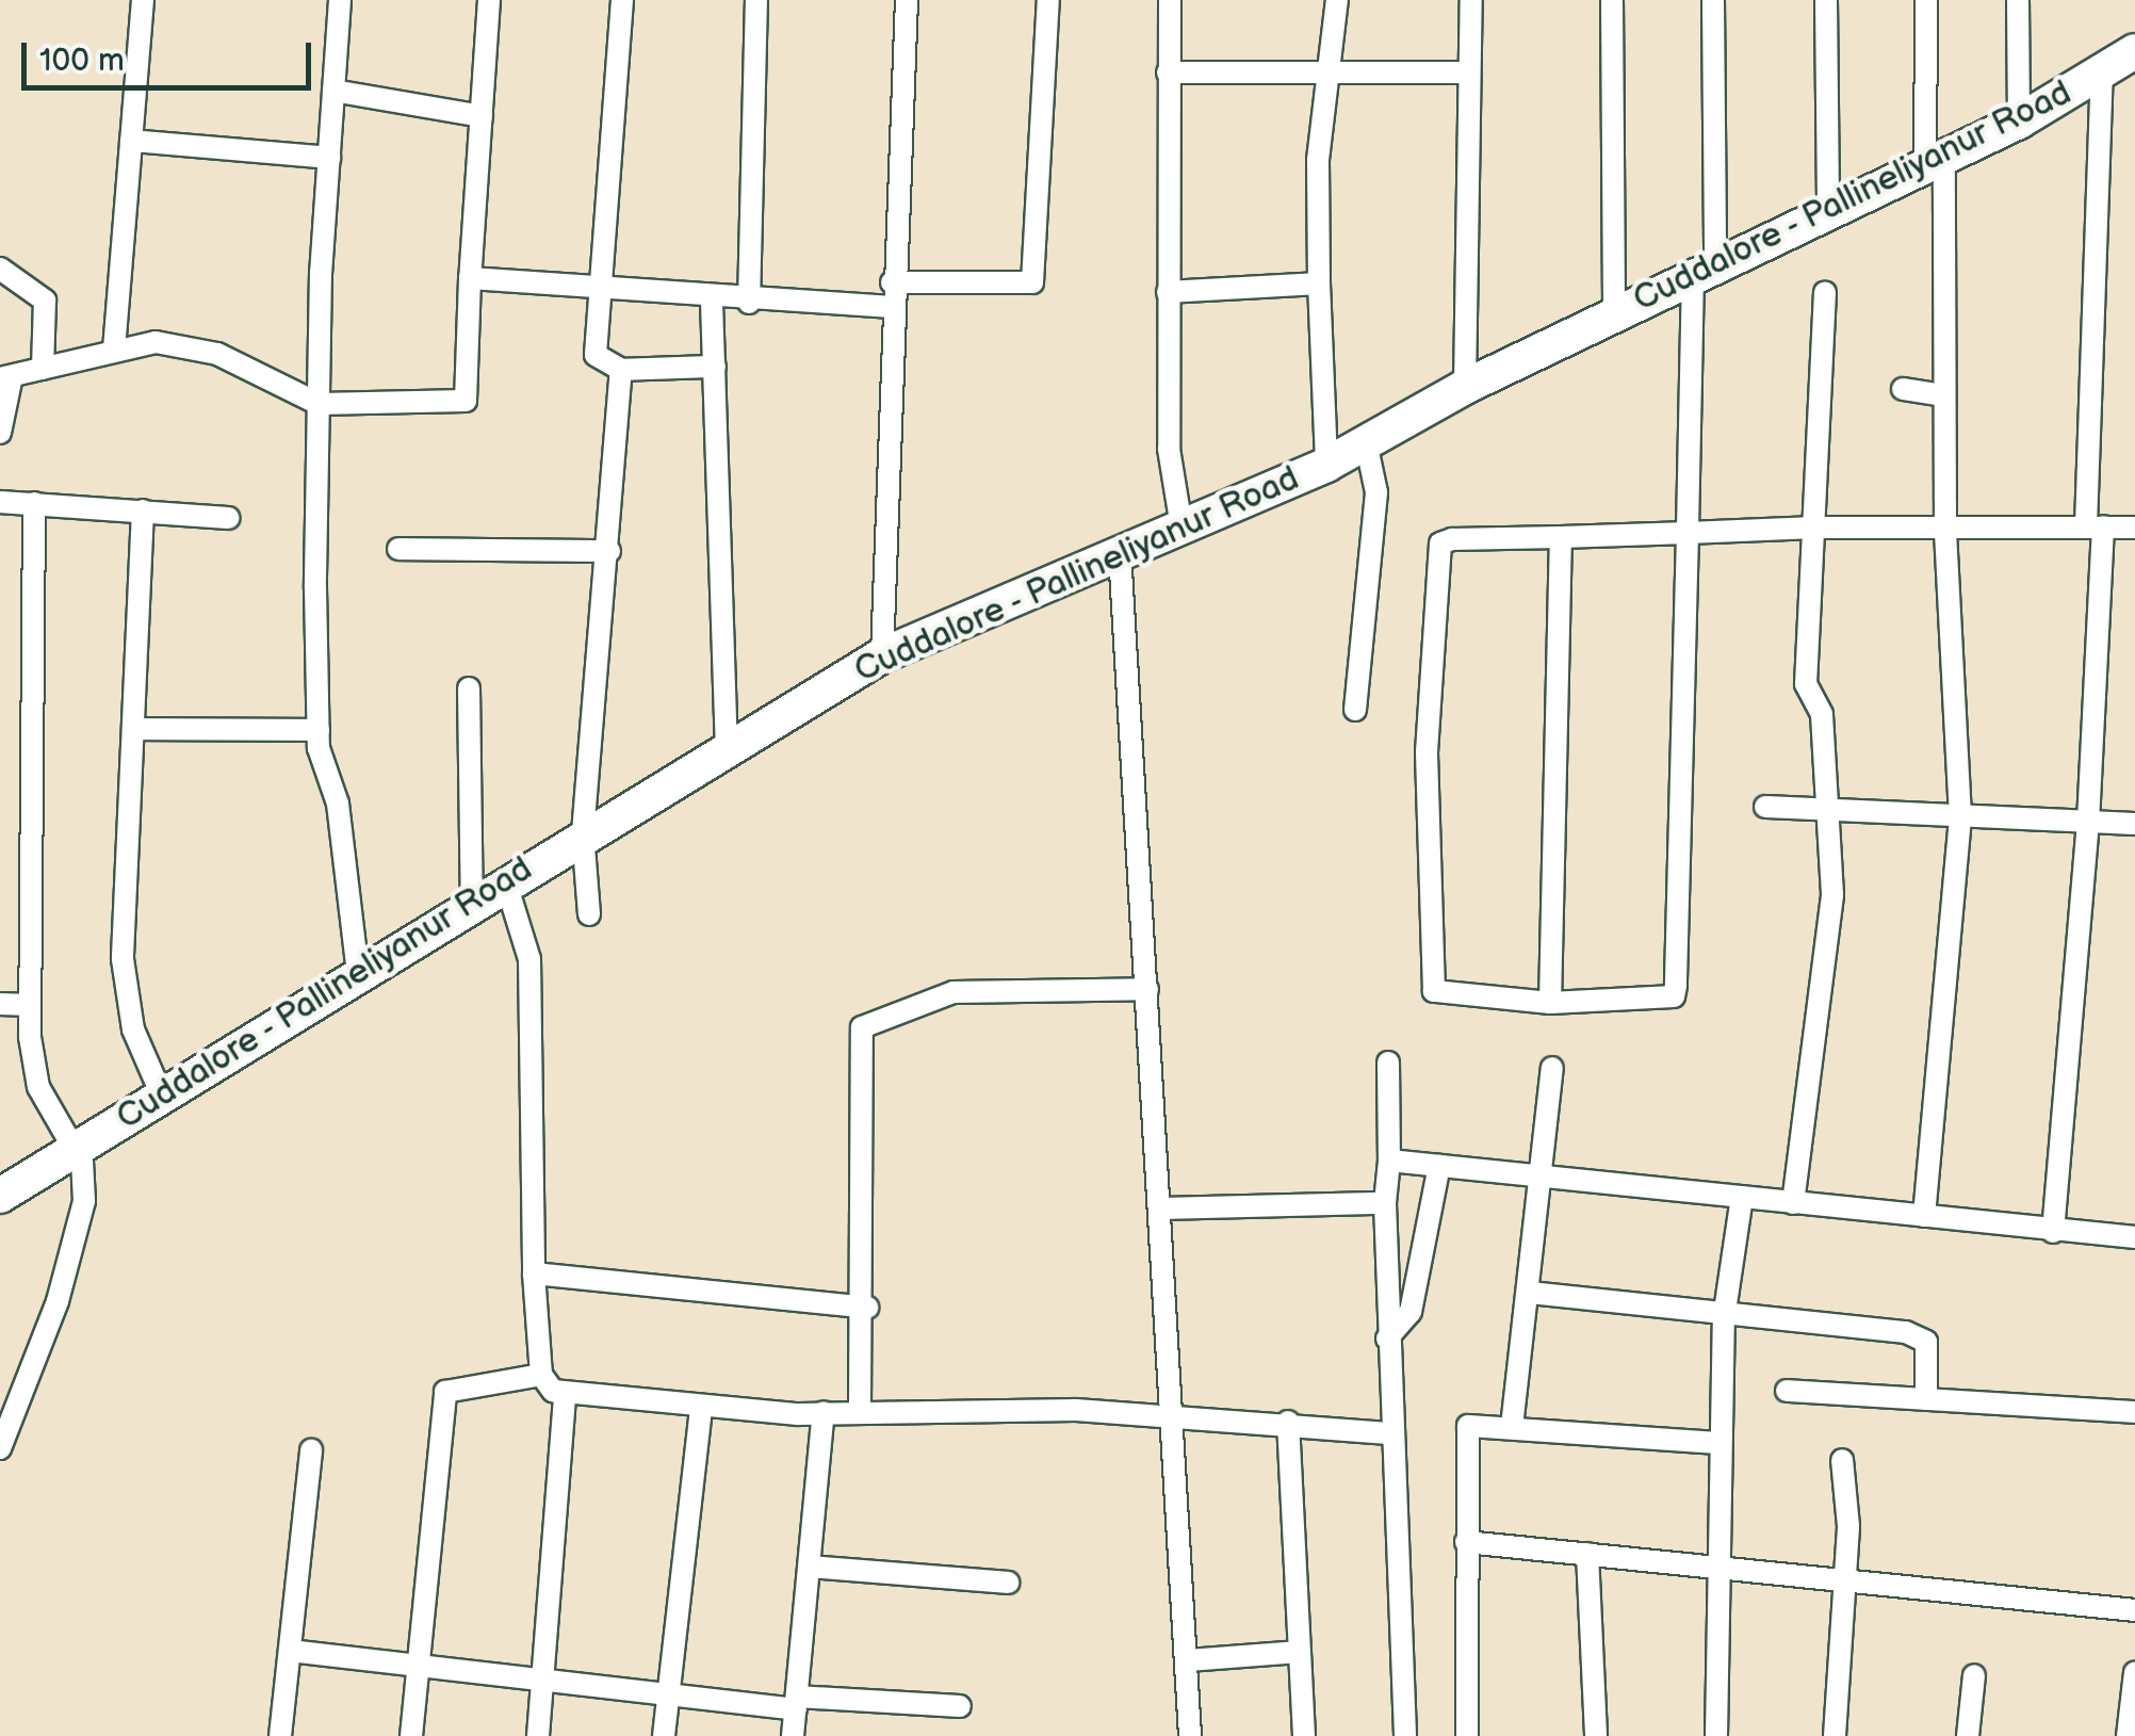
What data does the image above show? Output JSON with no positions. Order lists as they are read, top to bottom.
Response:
{
  "streets": {
    "main road": ["Cuddalore - Pallineliyanur Road"]
  },
  "scale_bar": "100 m"
}
